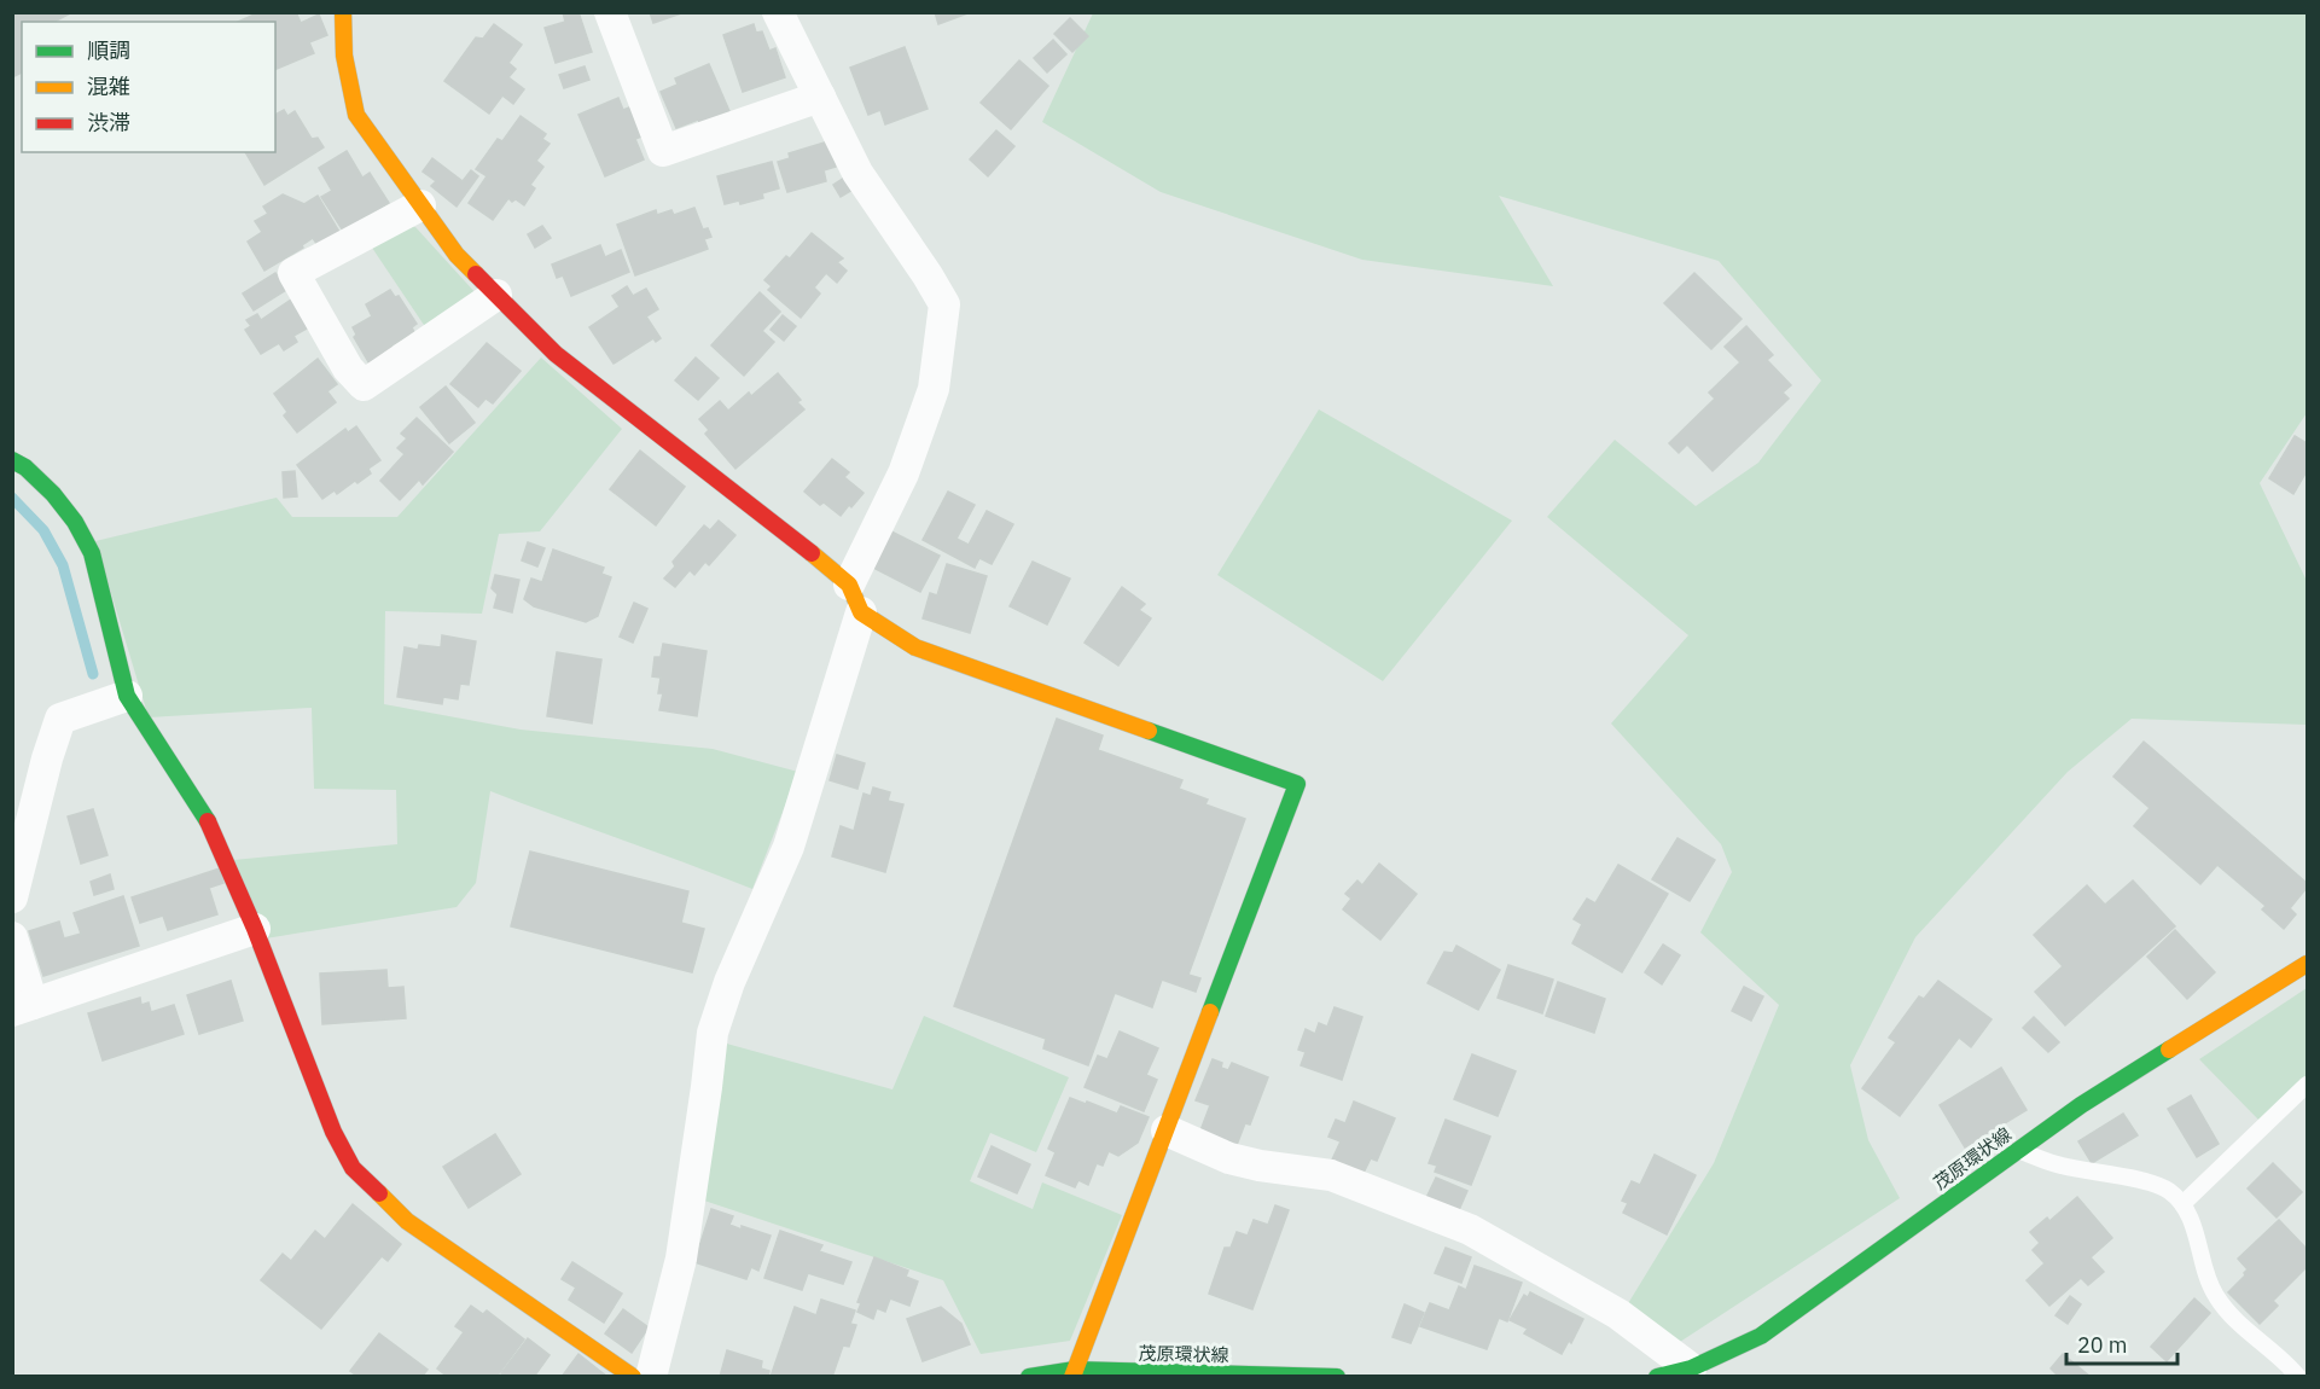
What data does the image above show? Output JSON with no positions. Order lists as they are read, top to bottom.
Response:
{
  "streets": {
    "street": ["茂原環状線"]
  },
  "legend": ["順調", "混雑", "渋滞"],
  "scale_bar": "20 m"
}
